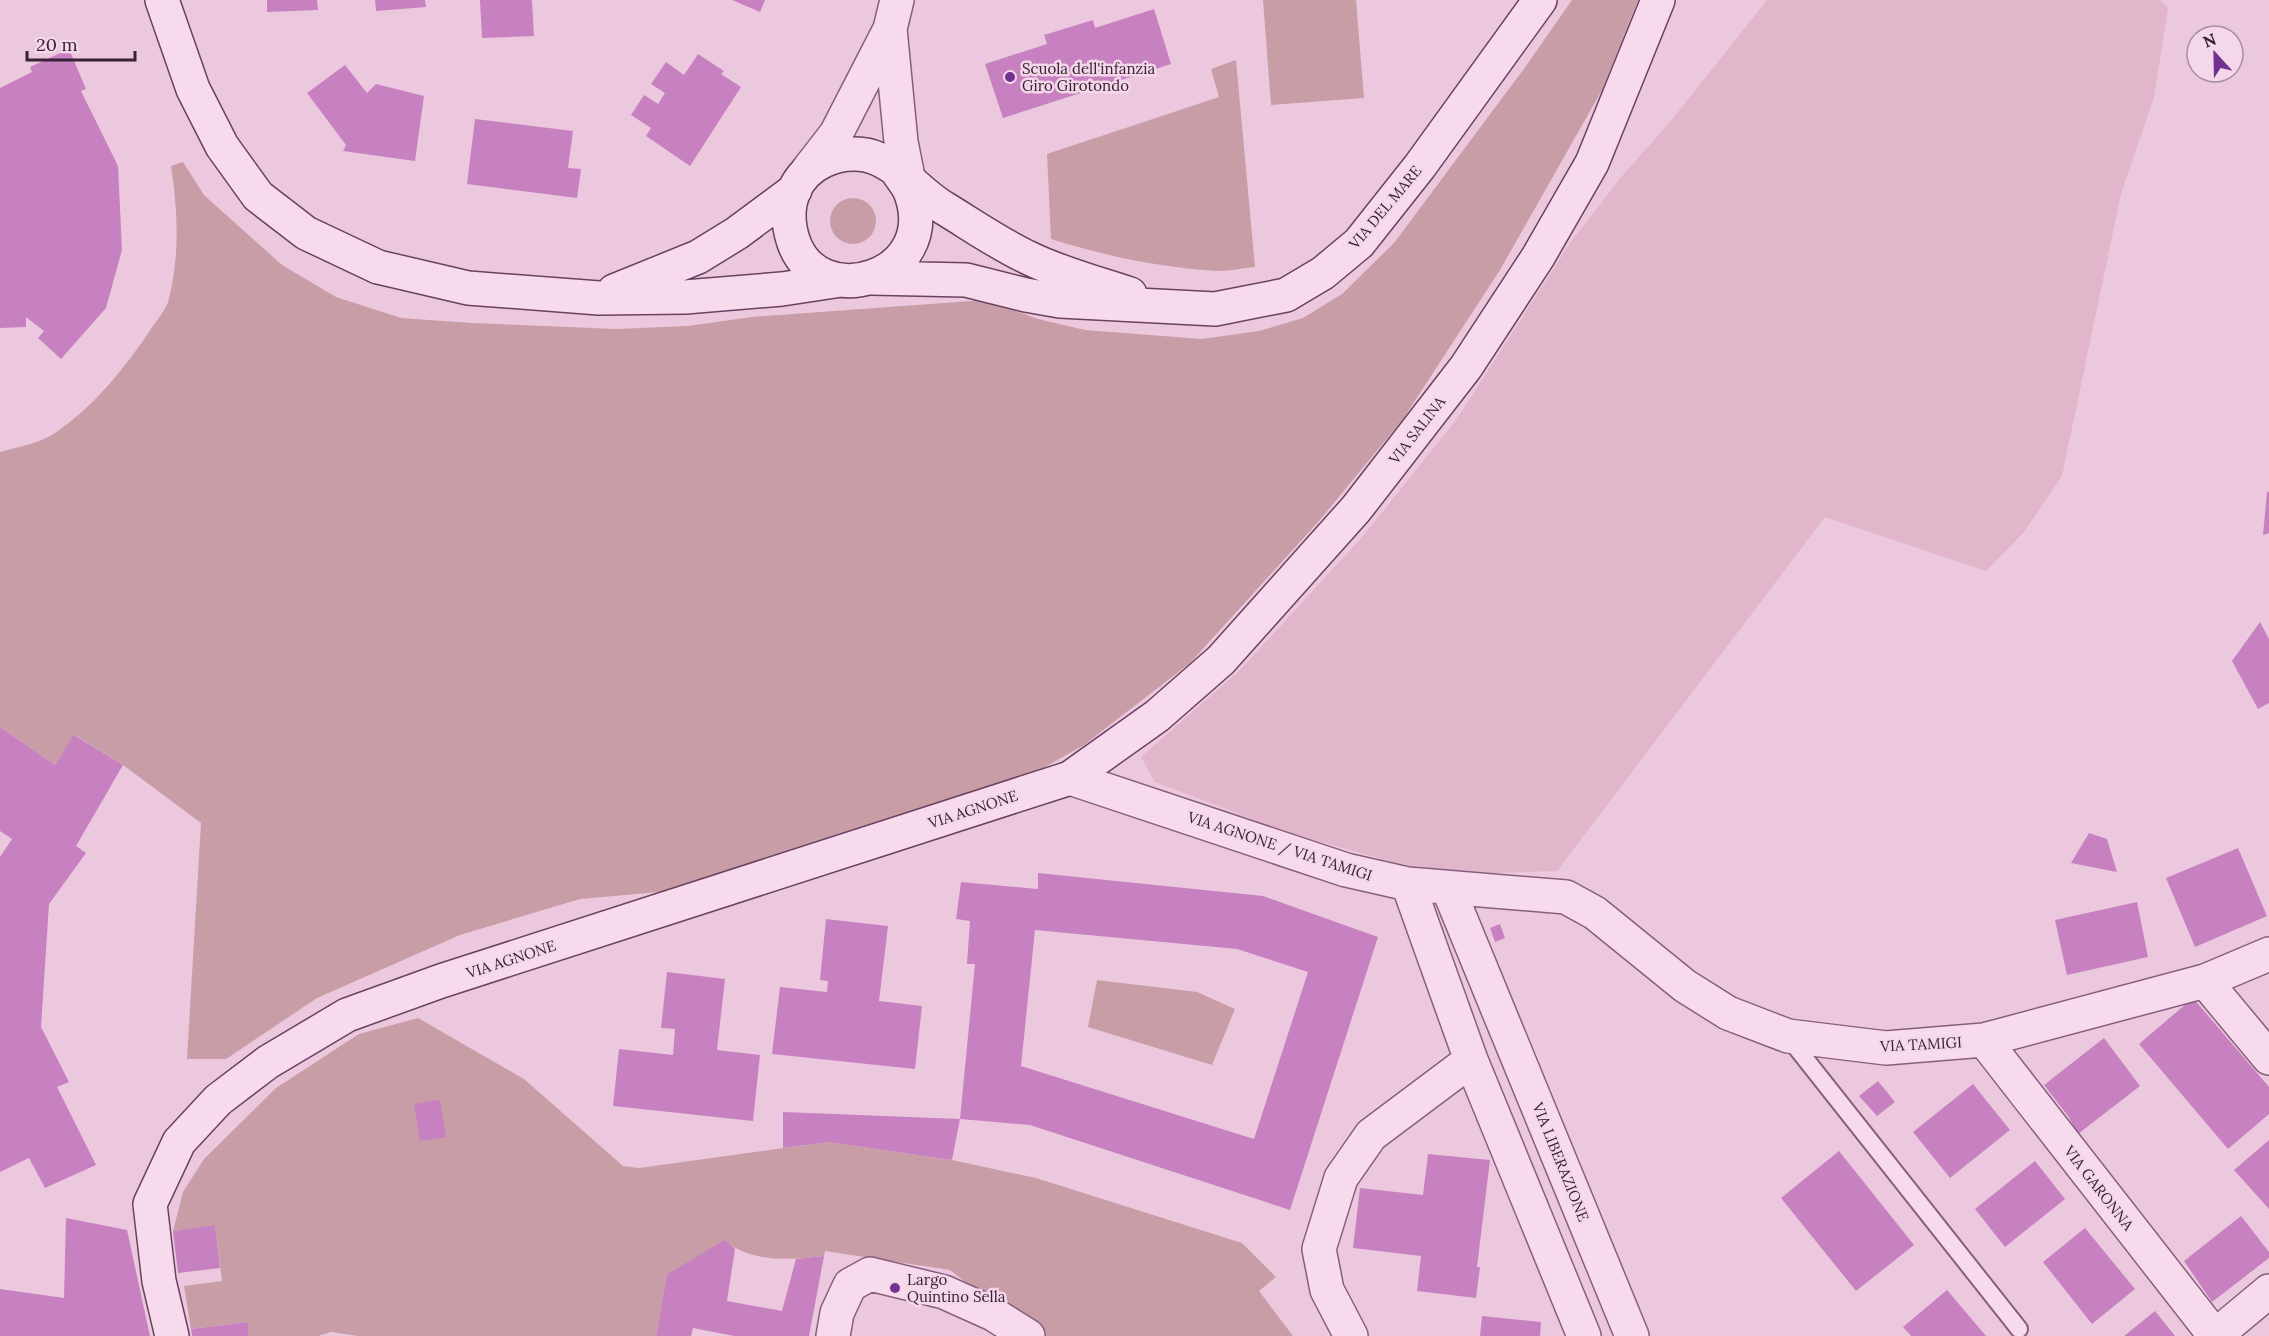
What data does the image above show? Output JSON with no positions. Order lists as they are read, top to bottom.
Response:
{
  "streets": {
    "main road": [
      "VIA DEL MARE",
      "VIA SALINA",
      "VIA AGNONE",
      "VIA AGNONE / VIA TAMIGI",
      "VIA TAMIGI",
      "VIA LIBERAZIONE",
      "VIA GARONNA"
    ]
  },
  "crossings": [
    ["VIA SALINA", "VIA AGNONE"],
    ["VIA SALINA", "VIA AGNONE / VIA TAMIGI"],
    ["VIA AGNONE", "VIA AGNONE / VIA TAMIGI"],
    ["VIA AGNONE / VIA TAMIGI", "VIA TAMIGI"],
    ["VIA AGNONE / VIA TAMIGI", "VIA LIBERAZIONE"],
    ["VIA TAMIGI", "VIA GARONNA"]
  ],
  "places": ["Scuola dell'infanzia Giro Girotondo", "Largo Quintino Sella"],
  "scale_bar": "20 m",
  "north": "top"
}
